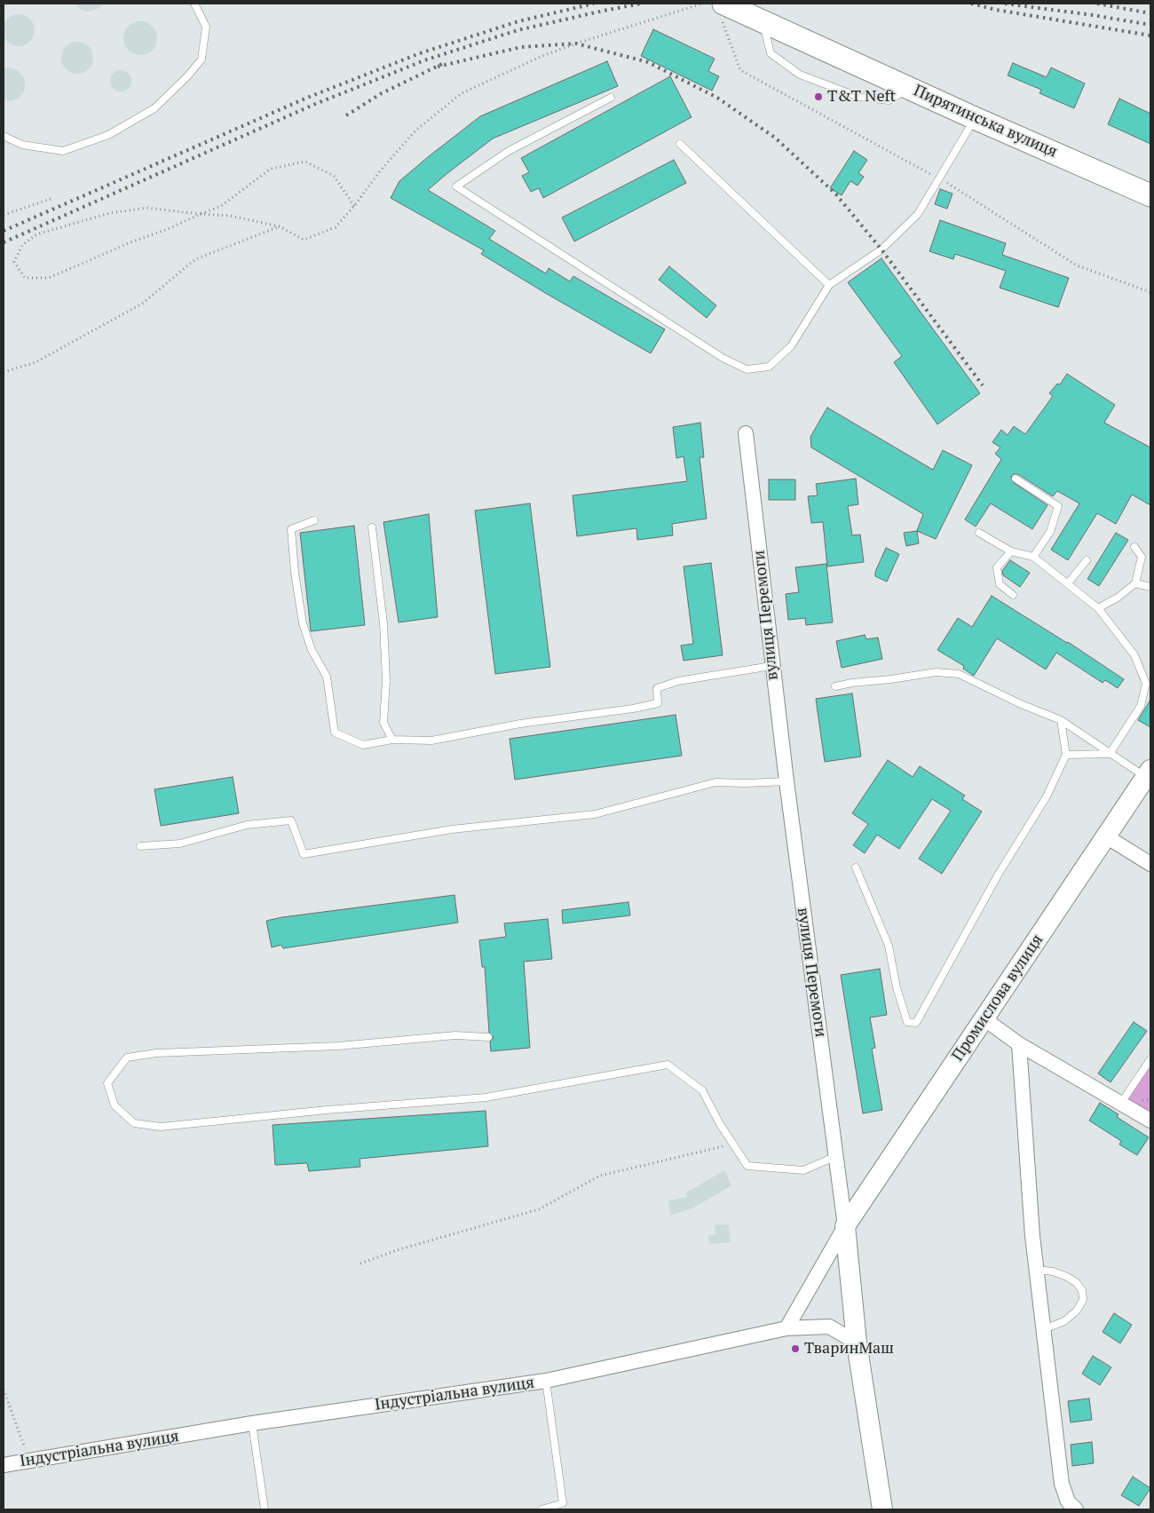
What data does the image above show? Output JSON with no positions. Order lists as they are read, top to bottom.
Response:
{
  "streets": {
    "main road": ["Пирятинська вулиця"],
    "street": ["вулиця Перемоги", "Промислова вулиця", "Індустріальна вулиця"]
  },
  "crossings": [
    ["вулиця Перемоги", "Промислова вулиця"],
    ["вулиця Перемоги", "Індустріальна вулиця"]
  ],
  "places": ["T&T Neft", "ТваринМаш"]
}
